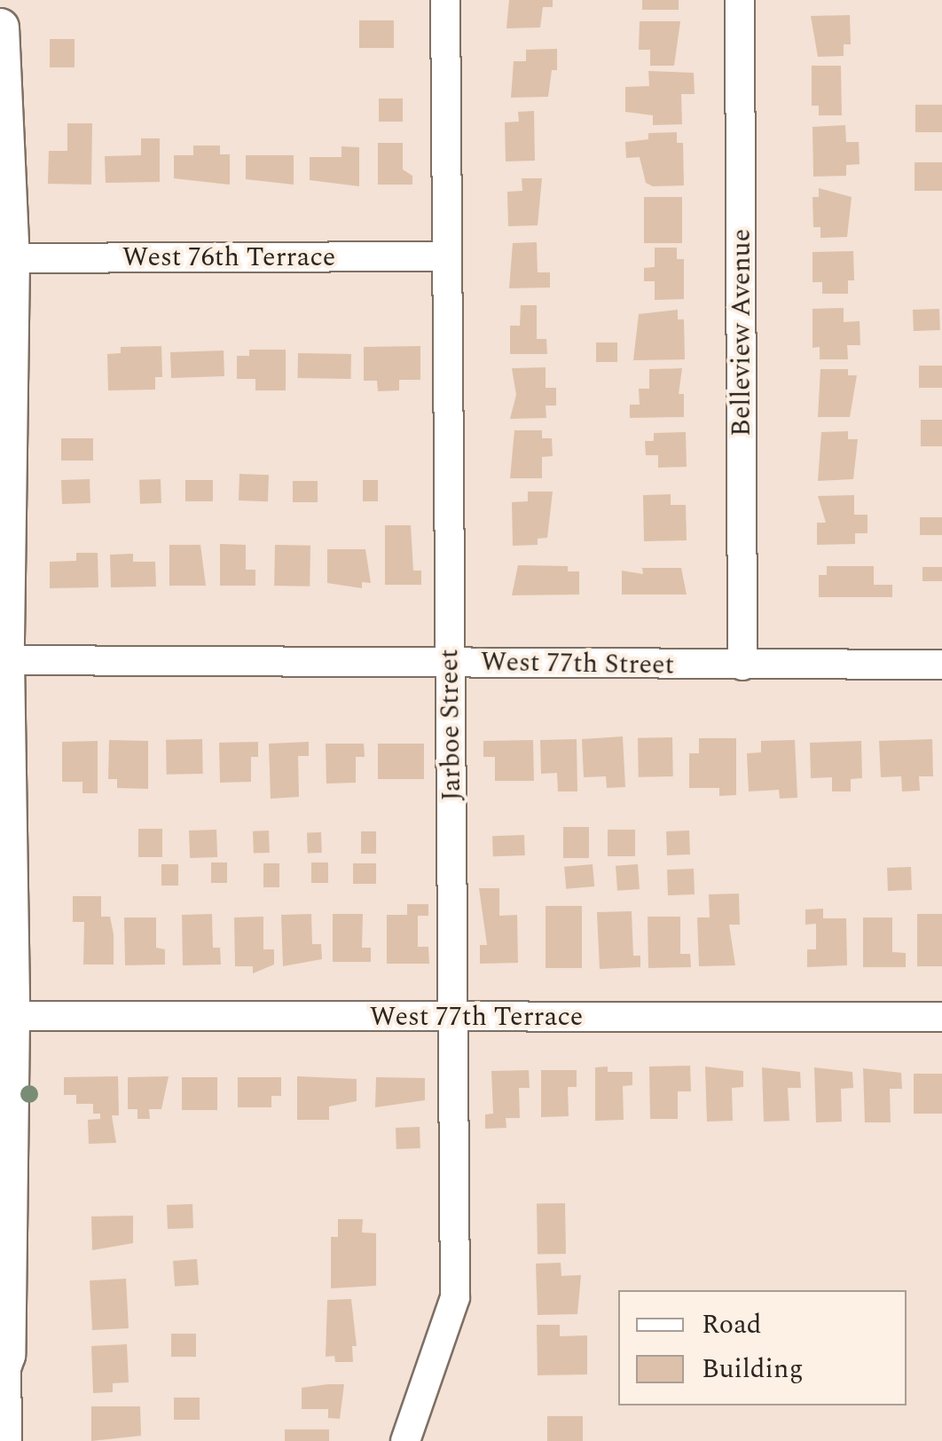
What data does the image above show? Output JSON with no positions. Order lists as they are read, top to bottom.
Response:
{
  "streets": {
    "street": [
      "West 76th Terrace",
      "Belleview Avenue",
      "West 77th Street",
      "Jarboe Street",
      "West 77th Terrace"
    ]
  },
  "crossings": [
    ["West 76th Terrace", "Jarboe Street"],
    ["Belleview Avenue", "West 77th Street"],
    ["West 77th Street", "Jarboe Street"],
    ["Jarboe Street", "West 77th Terrace"]
  ],
  "legend": ["Road", "Building"]
}
